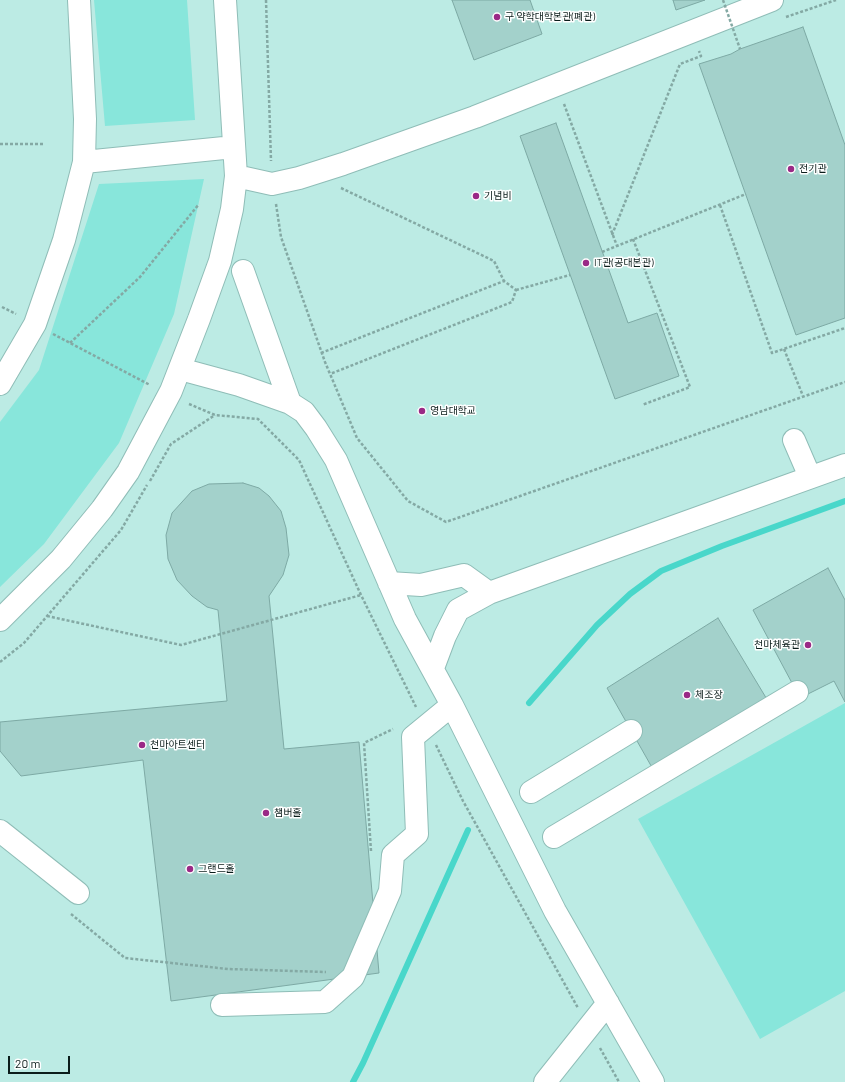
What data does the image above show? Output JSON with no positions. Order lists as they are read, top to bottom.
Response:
{
  "places": [
    "구 약학대학본관(폐관)",
    "전기관",
    "기념비",
    "IT관(공대본관)",
    "영남대학교",
    "천마체육관",
    "체조장",
    "천마아트센터",
    "챔버홀",
    "그랜드홀"
  ],
  "scale_bar": "20 m"
}
